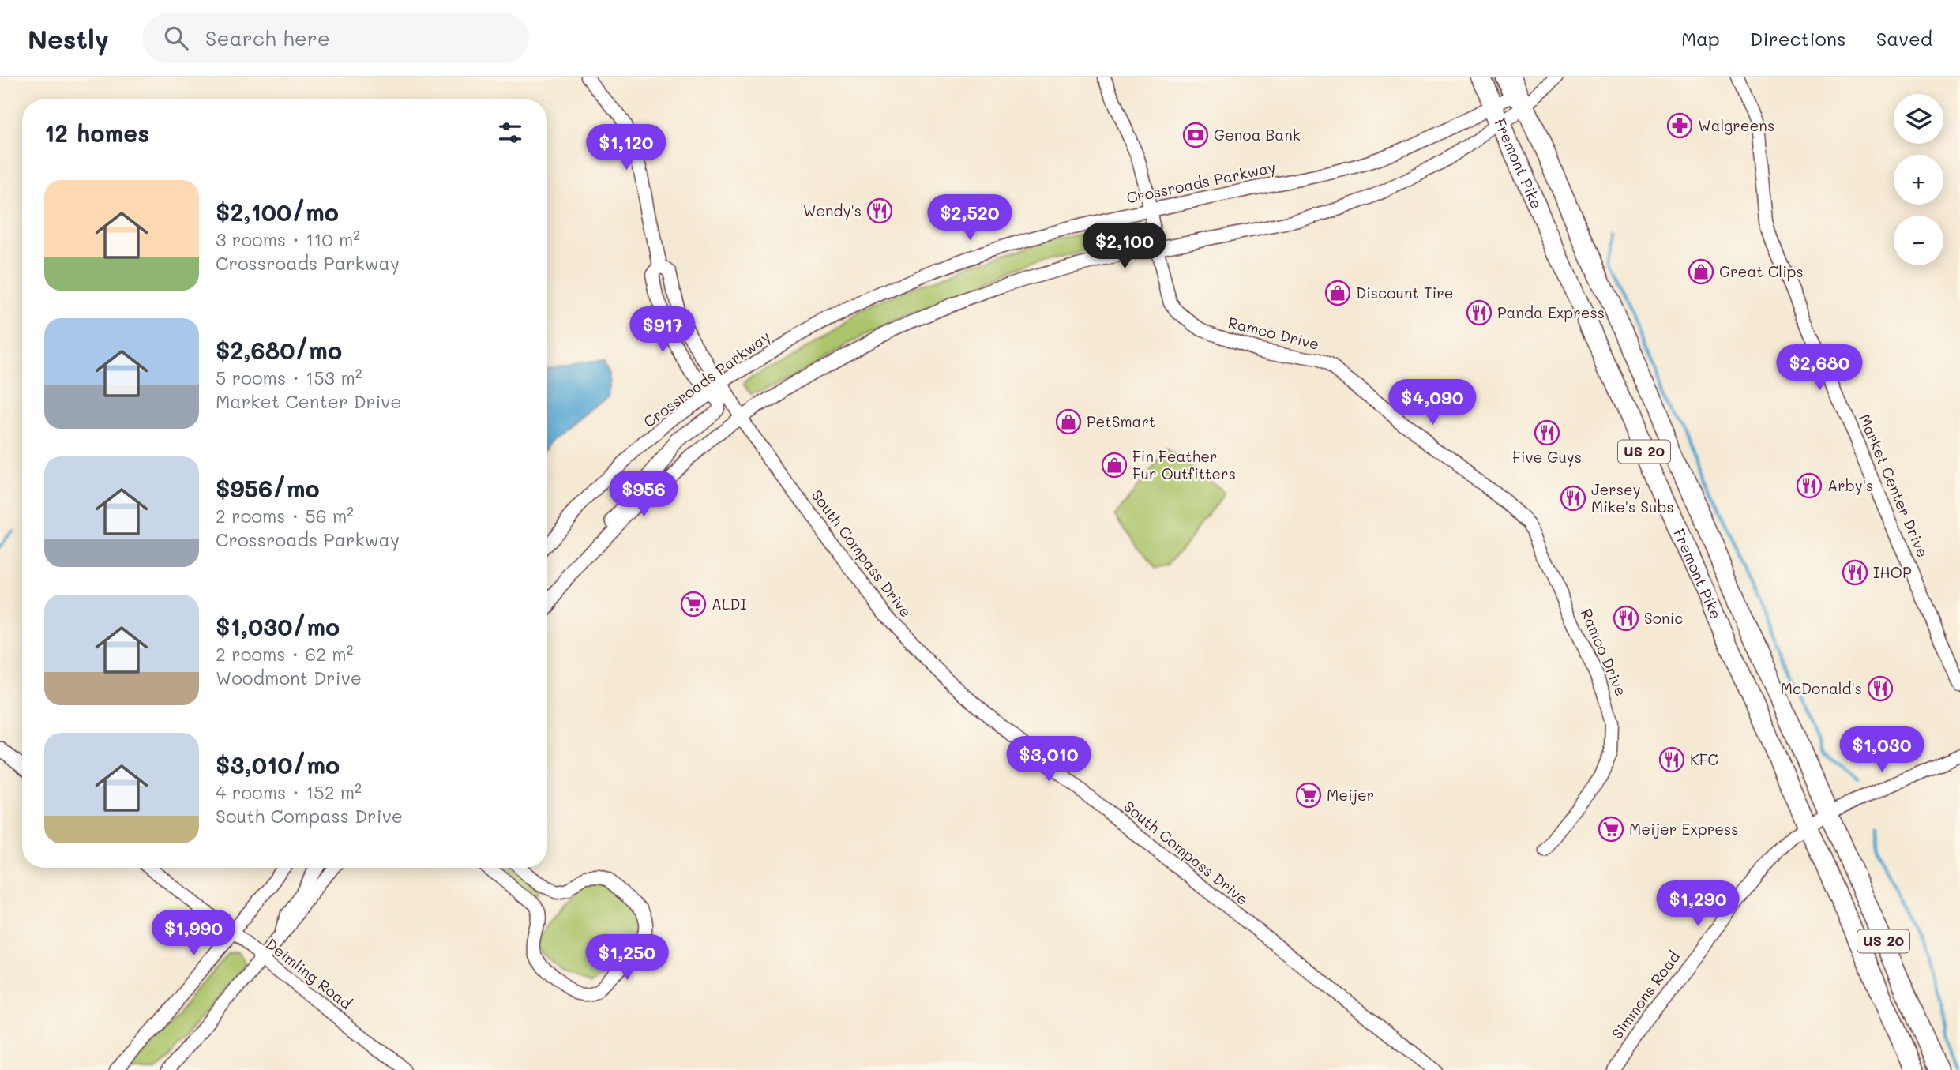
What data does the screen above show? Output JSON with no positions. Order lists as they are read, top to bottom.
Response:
{
  "streets": {
    "highway": ["Fremont Pike", "US 20"],
    "street": [
      "Crossroads Parkway",
      "Ramco Drive",
      "Market Center Drive",
      "South Compass Drive",
      "Deimling Road",
      "Simmons Road"
    ]
  },
  "crossings": [
    ["Fremont Pike", "Crossroads Parkway"],
    ["Fremont Pike", "Simmons Road"],
    ["Crossroads Parkway", "Ramco Drive"],
    ["Crossroads Parkway", "South Compass Drive"]
  ],
  "places": {
    "pharmacy": ["Walgreens"],
    "bank": ["Genoa Bank"],
    "restaurant": [
      "Wendy's",
      "Panda Express",
      "Five Guys",
      "Arby's",
      "Jersey Mike's Subs",
      "IHOP",
      "Sonic",
      "McDonald's",
      "KFC"
    ],
    "shop": [
      "Great Clips",
      "Discount Tire",
      "PetSmart",
      "Fin Feather Fur Outfitters"
    ],
    "supermarket": ["ALDI", "Meijer", "Meijer Express"]
  },
  "page": {
    "header": "Nestly",
    "search": "Search here",
    "nav": ["Map", "Directions", "Saved"],
    "map_buttons": ["+", "−"],
    "heading": "12 homes",
    "price": [
      "$1,120",
      "$2,520",
      "$2,100",
      "$917",
      "$2,680",
      "$4,090",
      "$956",
      "$1,030",
      "$3,010",
      "$1,290",
      "$1,990",
      "$1,250"
    ],
    "list": [
      {
        "name": "$2,100/mo",
        "note": "3 rooms · 110 m² · Crossroads Parkway"
      },
      {
        "name": "$2,680/mo",
        "note": "5 rooms · 153 m² · Market Center Drive"
      },
      {
        "name": "$956/mo",
        "note": "2 rooms · 56 m² · Crossroads Parkway"
      },
      {
        "name": "$1,030/mo",
        "note": "2 rooms · 62 m² · Woodmont Drive"
      },
      {
        "name": "$3,010/mo",
        "note": "4 rooms · 152 m² · South Compass Drive"
      }
    ]
  }
}
